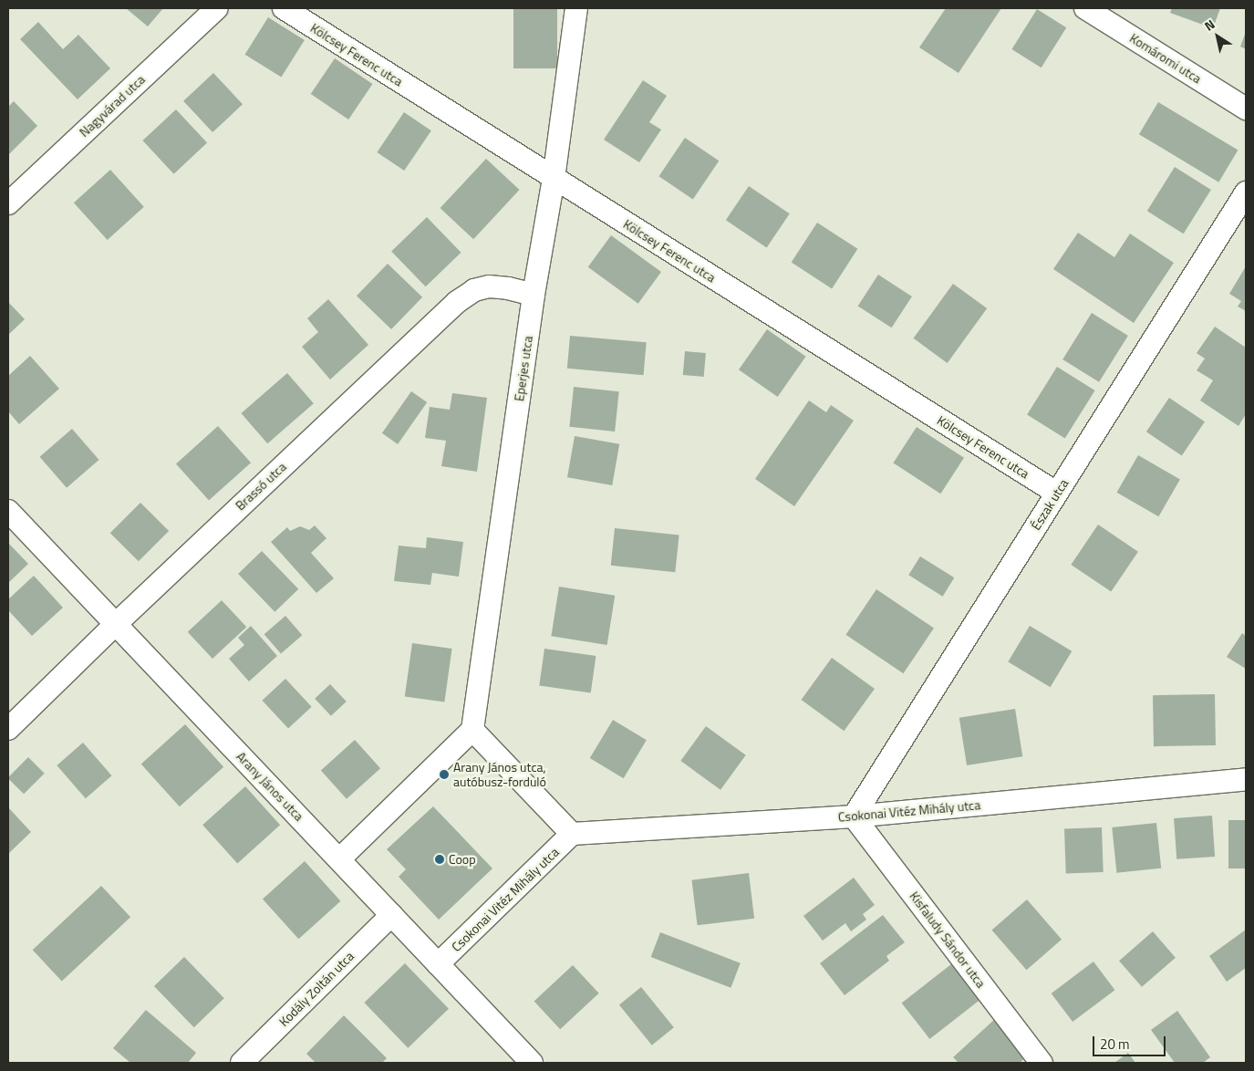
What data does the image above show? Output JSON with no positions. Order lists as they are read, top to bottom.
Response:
{
  "streets": {
    "street": [
      "Kölcsey Ferenc utca",
      "Komáromi utca",
      "Nagyvárad utca",
      "Eperjes utca",
      "Brassó utca",
      "Észak utca",
      "Arany János utca",
      "Csokonai Vitéz Mihály utca",
      "Kisfaludy Sándor utca",
      "Kodály Zoltán utca"
    ]
  },
  "crossings": [
    ["Kölcsey Ferenc utca", "Eperjes utca"],
    ["Kölcsey Ferenc utca", "Észak utca"],
    ["Eperjes utca", "Brassó utca"],
    ["Brassó utca", "Arany János utca"],
    ["Észak utca", "Csokonai Vitéz Mihály utca"],
    ["Észak utca", "Kisfaludy Sándor utca"],
    ["Arany János utca", "Csokonai Vitéz Mihály utca"],
    ["Arany János utca", "Kodály Zoltán utca"],
    ["Csokonai Vitéz Mihály utca", "Kisfaludy Sándor utca"]
  ],
  "places": ["Arany János utca, autóbusz-forduló", "Coop"],
  "scale_bar": "20 m",
  "north": "top left"
}
